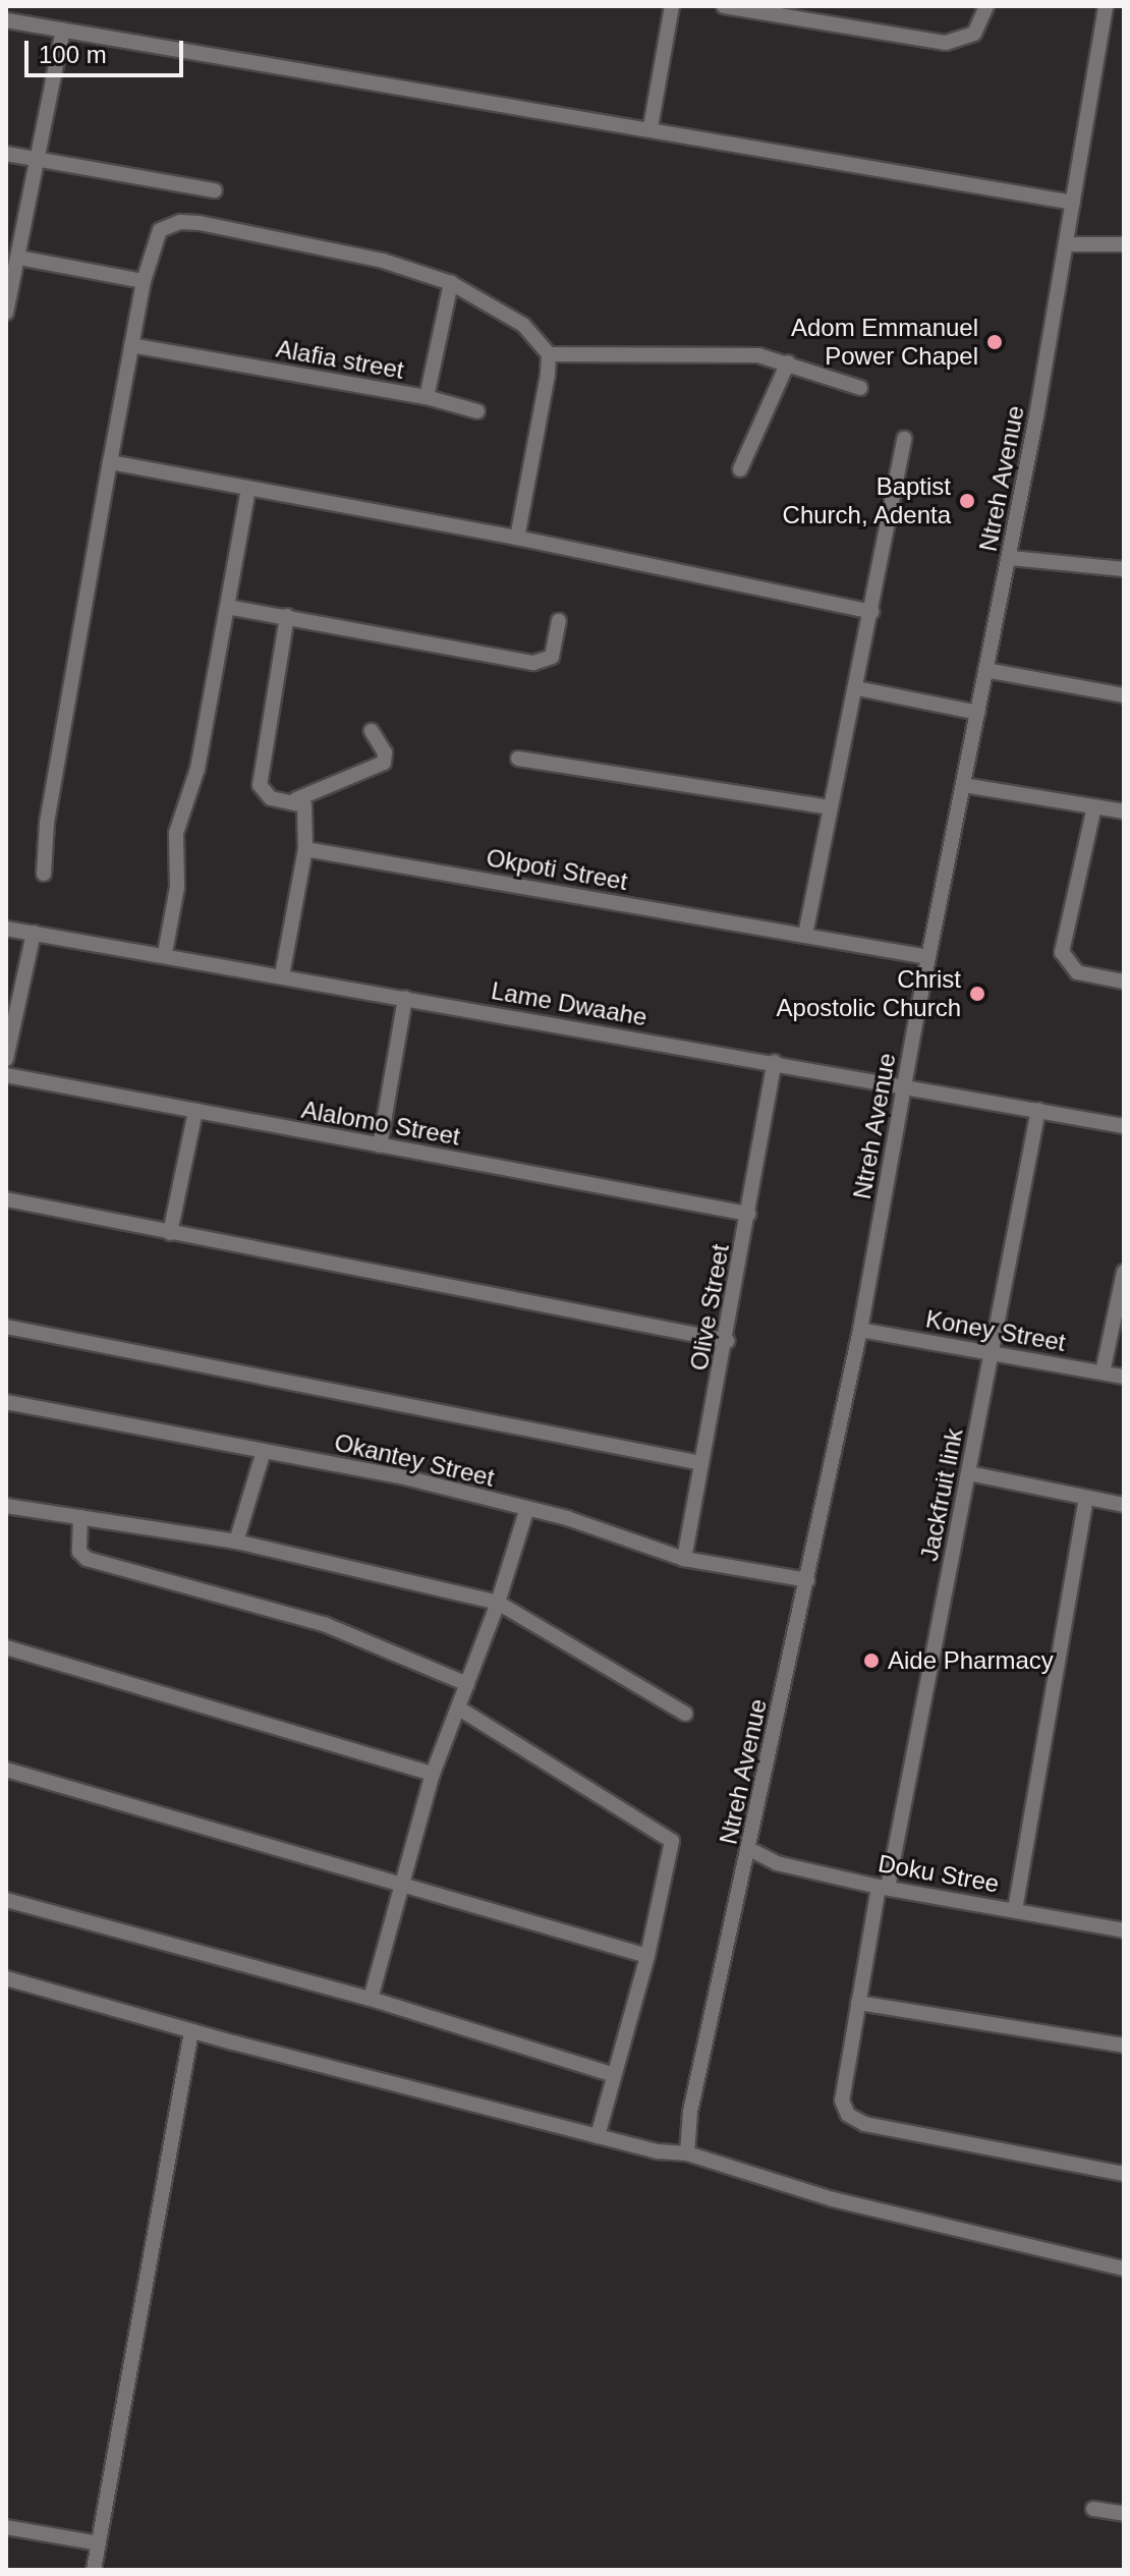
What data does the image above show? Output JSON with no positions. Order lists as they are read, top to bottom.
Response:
{
  "streets": {
    "street": [
      "Alafia street",
      "Ntreh Avenue",
      "Okpoti Street",
      "Lame Dwaahe",
      "Alalomo Street",
      "Olive Street",
      "Koney Street",
      "Okantey Street",
      "Jackfruit link",
      "Doku Stree"
    ]
  },
  "crossings": [
    ["Ntreh Avenue", "Okpoti Street"],
    ["Ntreh Avenue", "Lame Dwaahe"],
    ["Ntreh Avenue", "Koney Street"],
    ["Ntreh Avenue", "Okantey Street"],
    ["Ntreh Avenue", "Doku Stree"],
    ["Lame Dwaahe", "Olive Street"],
    ["Lame Dwaahe", "Jackfruit link"],
    ["Alalomo Street", "Olive Street"],
    ["Olive Street", "Okantey Street"],
    ["Koney Street", "Jackfruit link"],
    ["Jackfruit link", "Doku Stree"]
  ],
  "places": [
    "Adom Emmanuel Power Chapel",
    "Baptist Church, Adenta",
    "Christ Apostolic Church",
    "Aide Pharmacy"
  ],
  "scale_bar": "100 m"
}
